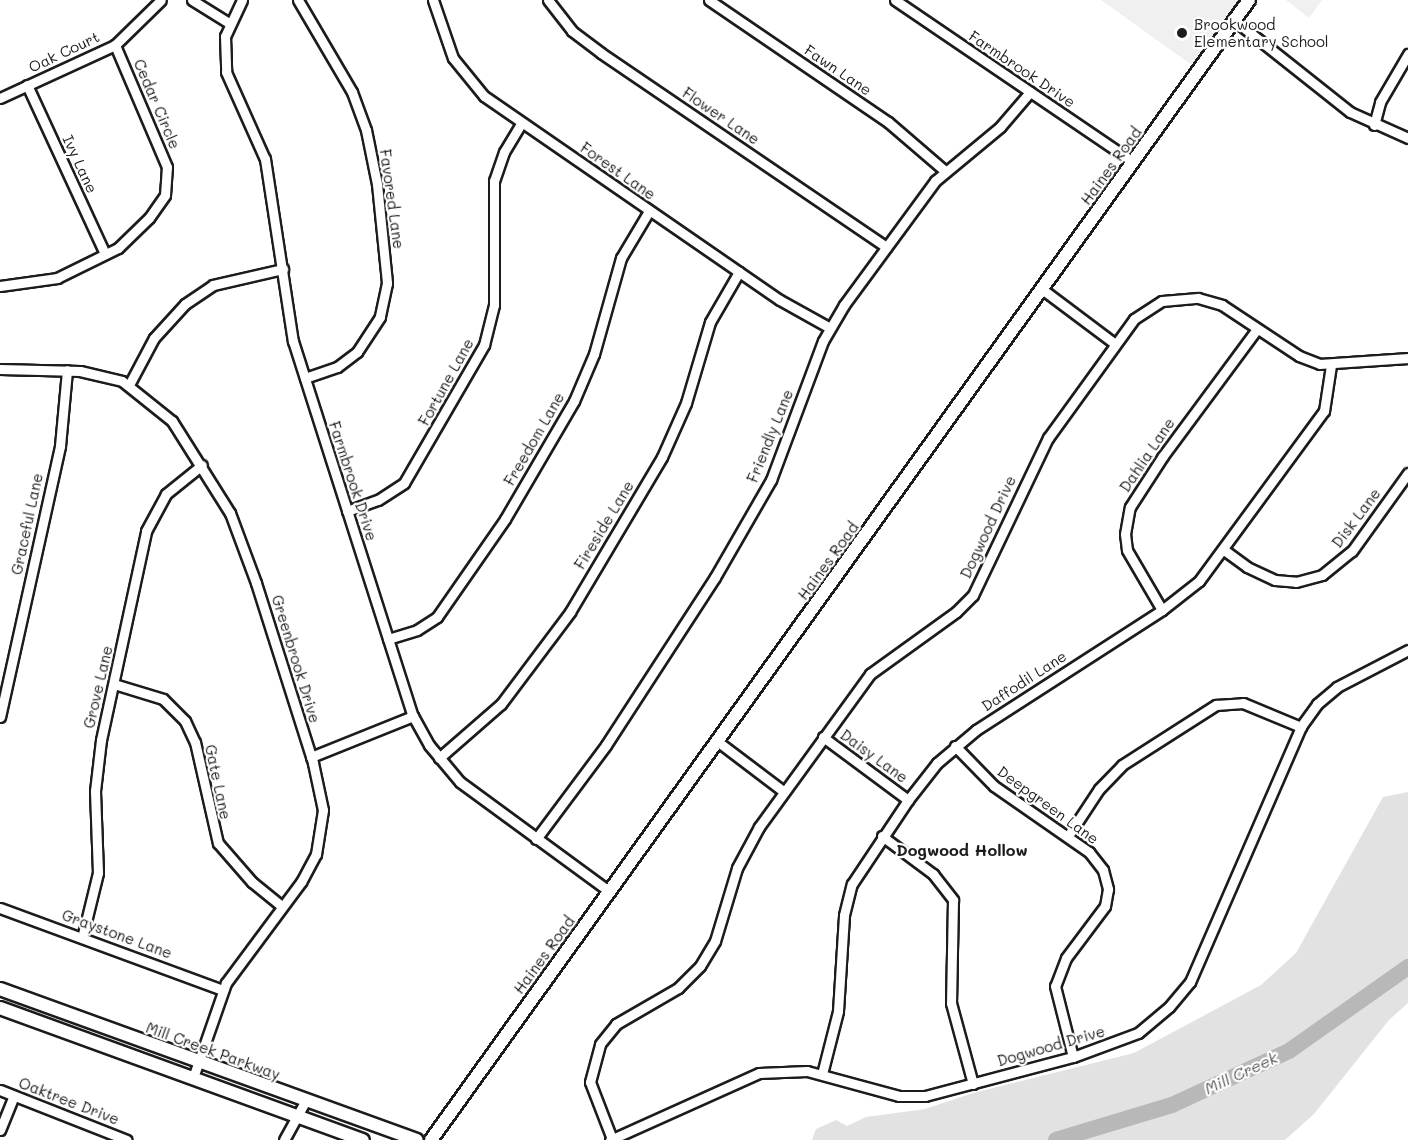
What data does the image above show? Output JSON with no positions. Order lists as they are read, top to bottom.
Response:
{
  "streets": {
    "street": [
      "Oak Court",
      "Farmbrook Drive",
      "Fawn Lane",
      "Cedar Circle",
      "Flower Lane",
      "Ivy Lane",
      "Haines Road",
      "Forest Lane",
      "Favored Lane",
      "Fortune Lane",
      "Friendly Lane",
      "Freedom Lane",
      "Dahlia Lane",
      "Disk Lane",
      "Graceful Lane",
      "Fireside Lane",
      "Dogwood Drive",
      "Greenbrook Drive",
      "Daffodil Lane",
      "Grove Lane",
      "Daisy Lane",
      "Gate Lane",
      "Deepgreen Lane",
      "Graystone Lane",
      "Mill Creek Parkway",
      "Oaktree Drive"
    ]
  },
  "crossings": [
    ["Oak Court", "Cedar Circle"],
    ["Oak Court", "Ivy Lane"],
    ["Farmbrook Drive", "Haines Road"],
    ["Farmbrook Drive", "Favored Lane"],
    ["Farmbrook Drive", "Fortune Lane"],
    ["Farmbrook Drive", "Friendly Lane"],
    ["Farmbrook Drive", "Freedom Lane"],
    ["Farmbrook Drive", "Fireside Lane"],
    ["Fawn Lane", "Friendly Lane"],
    ["Cedar Circle", "Ivy Lane"],
    ["Flower Lane", "Friendly Lane"],
    ["Forest Lane", "Fortune Lane"],
    ["Forest Lane", "Friendly Lane"],
    ["Forest Lane", "Freedom Lane"],
    ["Forest Lane", "Fireside Lane"],
    ["Dahlia Lane", "Dogwood Drive"],
    ["Dahlia Lane", "Daffodil Lane"],
    ["Disk Lane", "Daffodil Lane"],
    ["Graceful Lane", "Greenbrook Drive"],
    ["Dogwood Drive", "Daffodil Lane"],
    ["Dogwood Drive", "Daisy Lane"],
    ["Dogwood Drive", "Deepgreen Lane"],
    ["Greenbrook Drive", "Grove Lane"],
    ["Greenbrook Drive", "Gate Lane"],
    ["Greenbrook Drive", "Graystone Lane"],
    ["Greenbrook Drive", "Mill Creek Parkway"],
    ["Daffodil Lane", "Daisy Lane"],
    ["Daffodil Lane", "Deepgreen Lane"],
    ["Grove Lane", "Gate Lane"],
    ["Grove Lane", "Graystone Lane"]
  ],
  "districts": ["Dogwood Hollow"],
  "water": ["Mill Creek"],
  "places": ["Brookwood Elementary School"]
}
